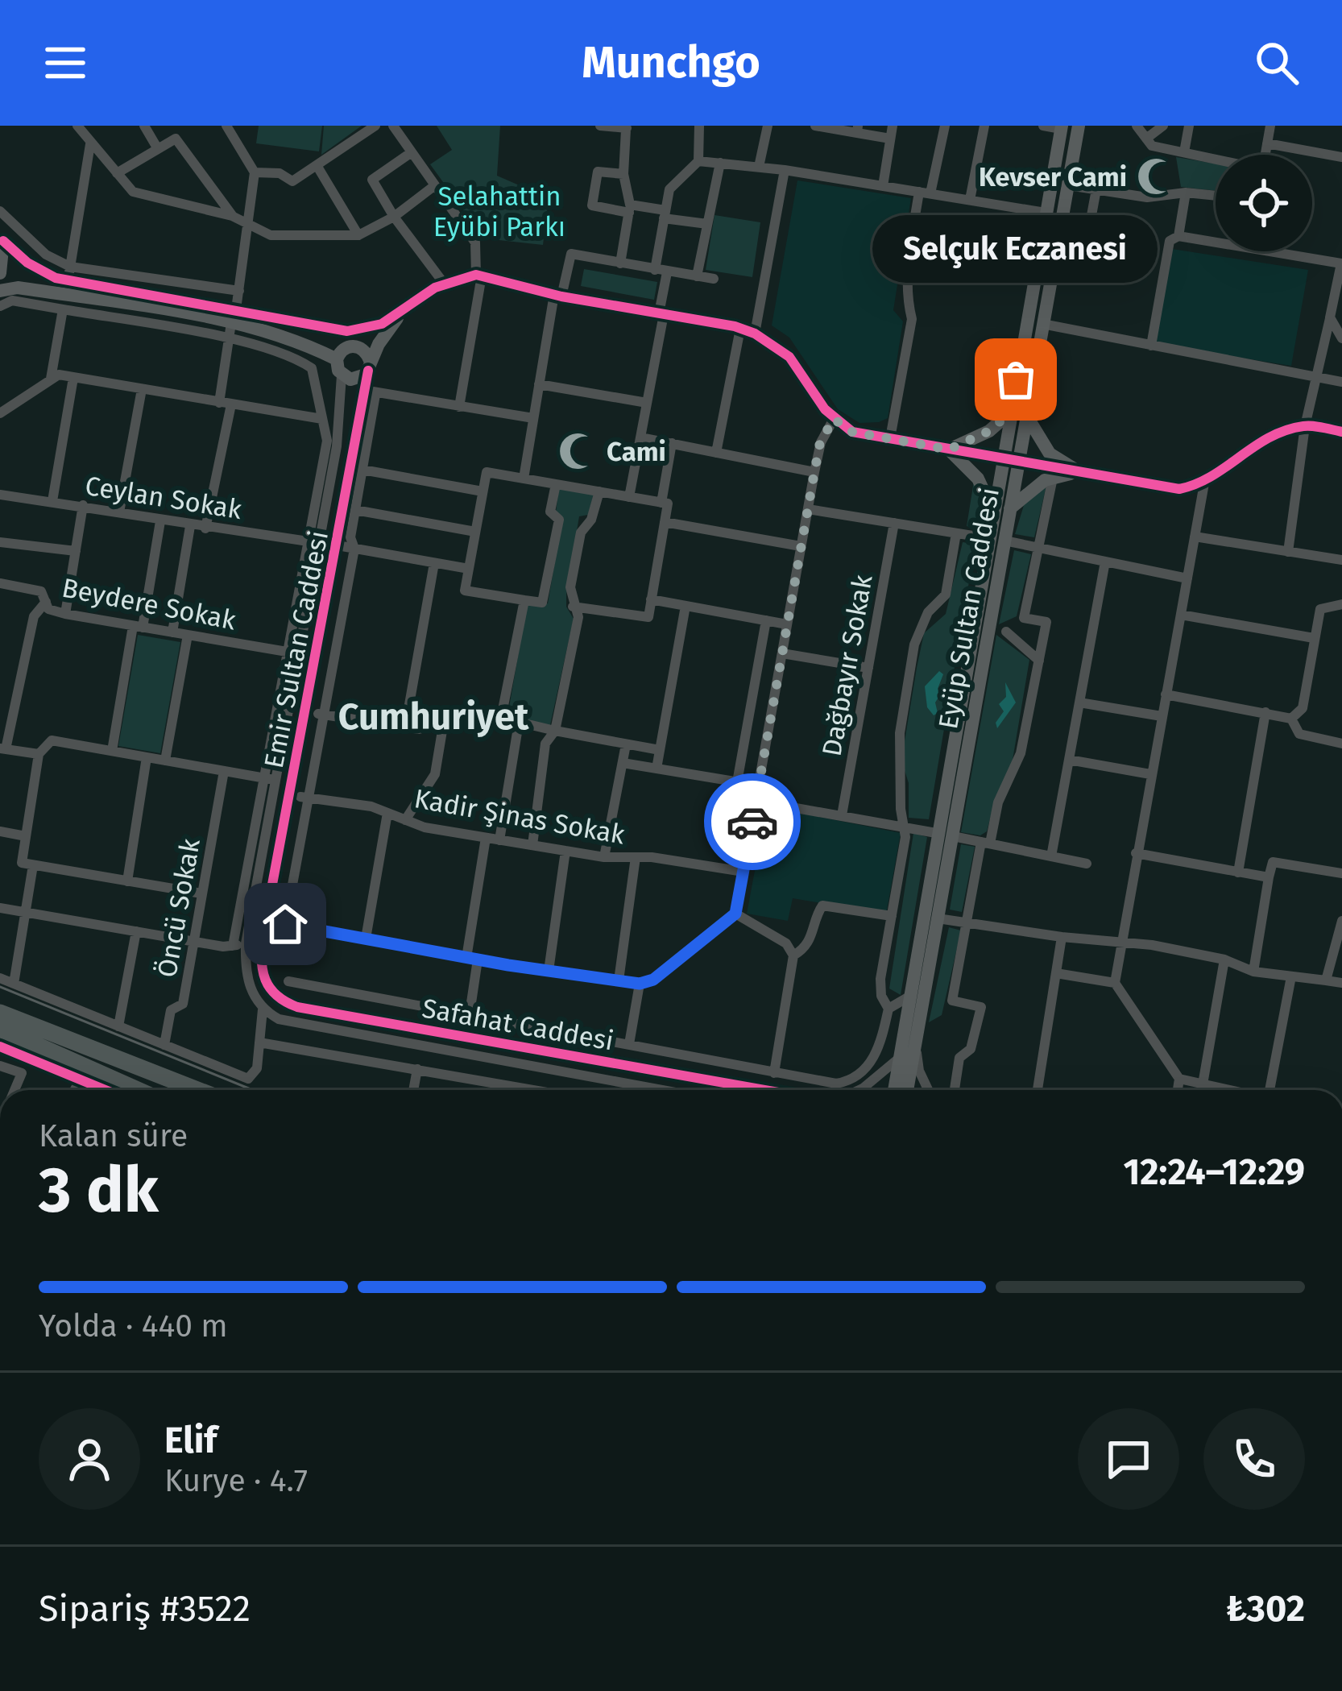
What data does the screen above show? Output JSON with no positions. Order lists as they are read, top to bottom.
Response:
{
  "streets": {
    "street": [
      "Ceylan Sokak",
      "Beydere Sokak",
      "Eyüp Sultan Caddesi",
      "Emir Sultan Caddesi",
      "Dağbayır Sokak",
      "Kadir Şinas Sokak",
      "Öncü Sokak",
      "Safahat Caddesi"
    ]
  },
  "crossings": [
    ["Ceylan Sokak", "Emir Sultan Caddesi"],
    ["Beydere Sokak", "Emir Sultan Caddesi"],
    ["Emir Sultan Caddesi", "Kadir Şinas Sokak"],
    ["Emir Sultan Caddesi", "Safahat Caddesi"]
  ],
  "districts": ["Cumhuriyet"],
  "parks": ["Selahattin Eyübi Parkı"],
  "places": {
    "mosque": ["Kevser Cami", "Cami"],
    "other": ["Selçuk Eczanesi"]
  },
  "page": {
    "header": "Munchgo",
    "bubble": "Selçuk Eczanesi",
    "heading": ["3 dk", "Kalan süre", "12:24–12:29"],
    "panel": [
      "Elif",
      "Kurye · 4.7",
      "Sipariş #3522",
      "₺302"
    ],
    "bar": "Yolda · 440 m"
  }
}
